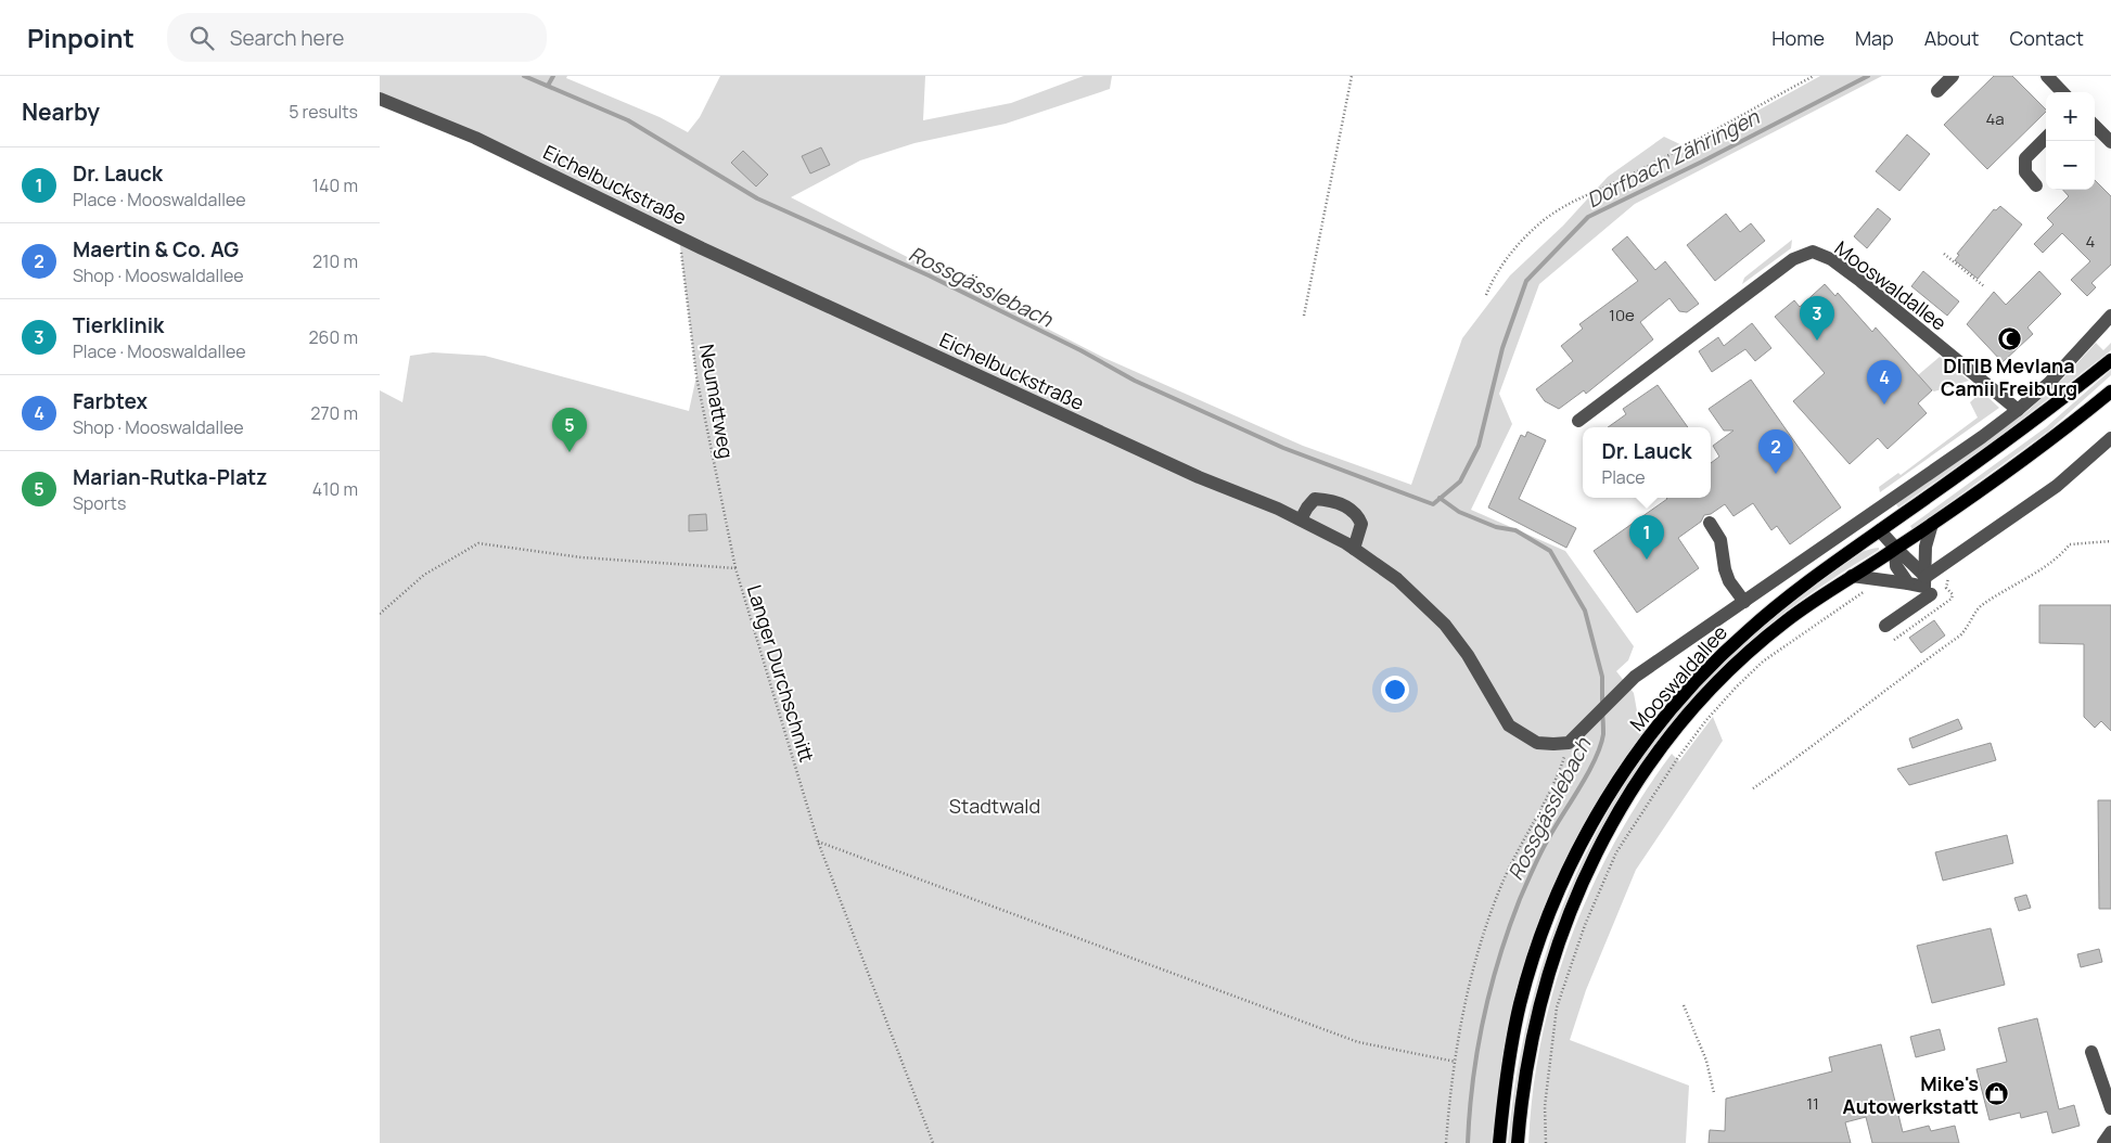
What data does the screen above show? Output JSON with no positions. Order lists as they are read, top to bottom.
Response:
{
  "streets": {
    "main road": ["Mooswaldallee"],
    "street": ["Eichelbuckstraße"],
    "path": ["Neumattweg", "Langer Durchschnitt"]
  },
  "crossings": [
    ["Eichelbuckstraße", "Mooswaldallee"],
    ["Eichelbuckstraße", "Neumattweg"],
    ["Neumattweg", "Langer Durchschnitt"]
  ],
  "water": ["Dorfbach Zähringen", "Rossgässlebach"],
  "parks": ["Stadtwald"],
  "places": {
    "mosque": ["DITIB Mevlana Camii Freiburg"],
    "shop": ["Mike's Autowerkstatt"]
  },
  "house_numbers": [
    "4a",
    "4",
    "10e",
    "11"
  ],
  "page": {
    "header": "Pinpoint",
    "search": "Search here",
    "nav": [
      "Home",
      "Map",
      "About",
      "Contact"
    ],
    "heading": ["Nearby", "5 results"],
    "map_buttons": ["+", "−"],
    "list": [
      {
        "mark": "1",
        "name": "Dr. Lauck",
        "note": "Place · Mooswaldallee",
        "value": "140 m"
      },
      {
        "mark": "2",
        "name": "Maertin & Co. AG",
        "note": "Shop · Mooswaldallee",
        "value": "210 m"
      },
      {
        "mark": "3",
        "name": "Tierklinik",
        "note": "Place · Mooswaldallee",
        "value": "260 m"
      },
      {
        "mark": "4",
        "name": "Farbtex",
        "note": "Shop · Mooswaldallee",
        "value": "270 m"
      },
      {
        "mark": "5",
        "name": "Marian-Rutka-Platz",
        "note": "Sports",
        "value": "410 m"
      }
    ],
    "pins": [
      "3",
      "4",
      "5",
      "2",
      "1"
    ],
    "popup": ["Dr. Lauck", "Place"]
  }
}
